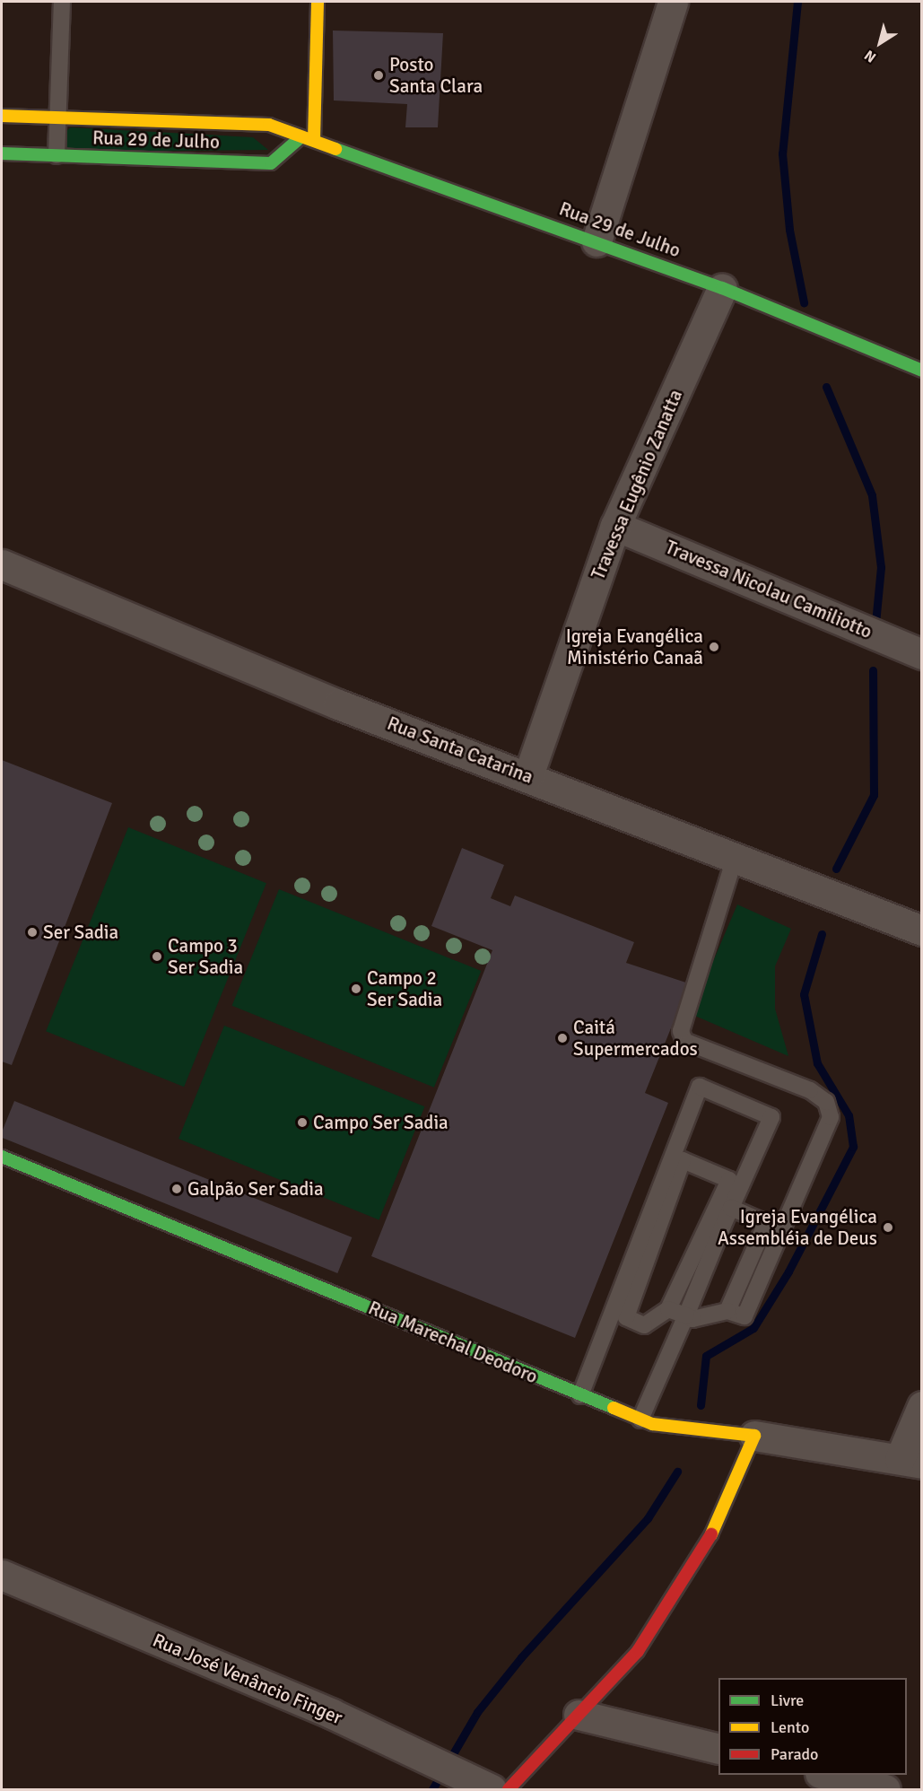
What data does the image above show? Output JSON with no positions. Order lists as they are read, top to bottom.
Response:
{
  "streets": {
    "street": [
      "Rua 29 de Julho",
      "Travessa Eugênio Zanatta",
      "Travessa Nicolau Camiliotto",
      "Rua Santa Catarina",
      "Rua Marechal Deodoro",
      "Rua José Venâncio Finger"
    ]
  },
  "crossings": [
    ["Rua 29 de Julho", "Travessa Eugênio Zanatta"],
    ["Travessa Eugênio Zanatta", "Travessa Nicolau Camiliotto"],
    ["Travessa Eugênio Zanatta", "Rua Santa Catarina"]
  ],
  "places": [
    "Posto Santa Clara",
    "Igreja Evangélica Ministério Canaã",
    "Ser Sadia",
    "Campo 3 Ser Sadia",
    "Campo 2 Ser Sadia",
    "Caitá Supermercados",
    "Campo Ser Sadia",
    "Galpão Ser Sadia",
    "Igreja Evangélica Assembléia de Deus"
  ],
  "legend": ["Livre", "Lento", "Parado"],
  "north": "bottom left"
}
